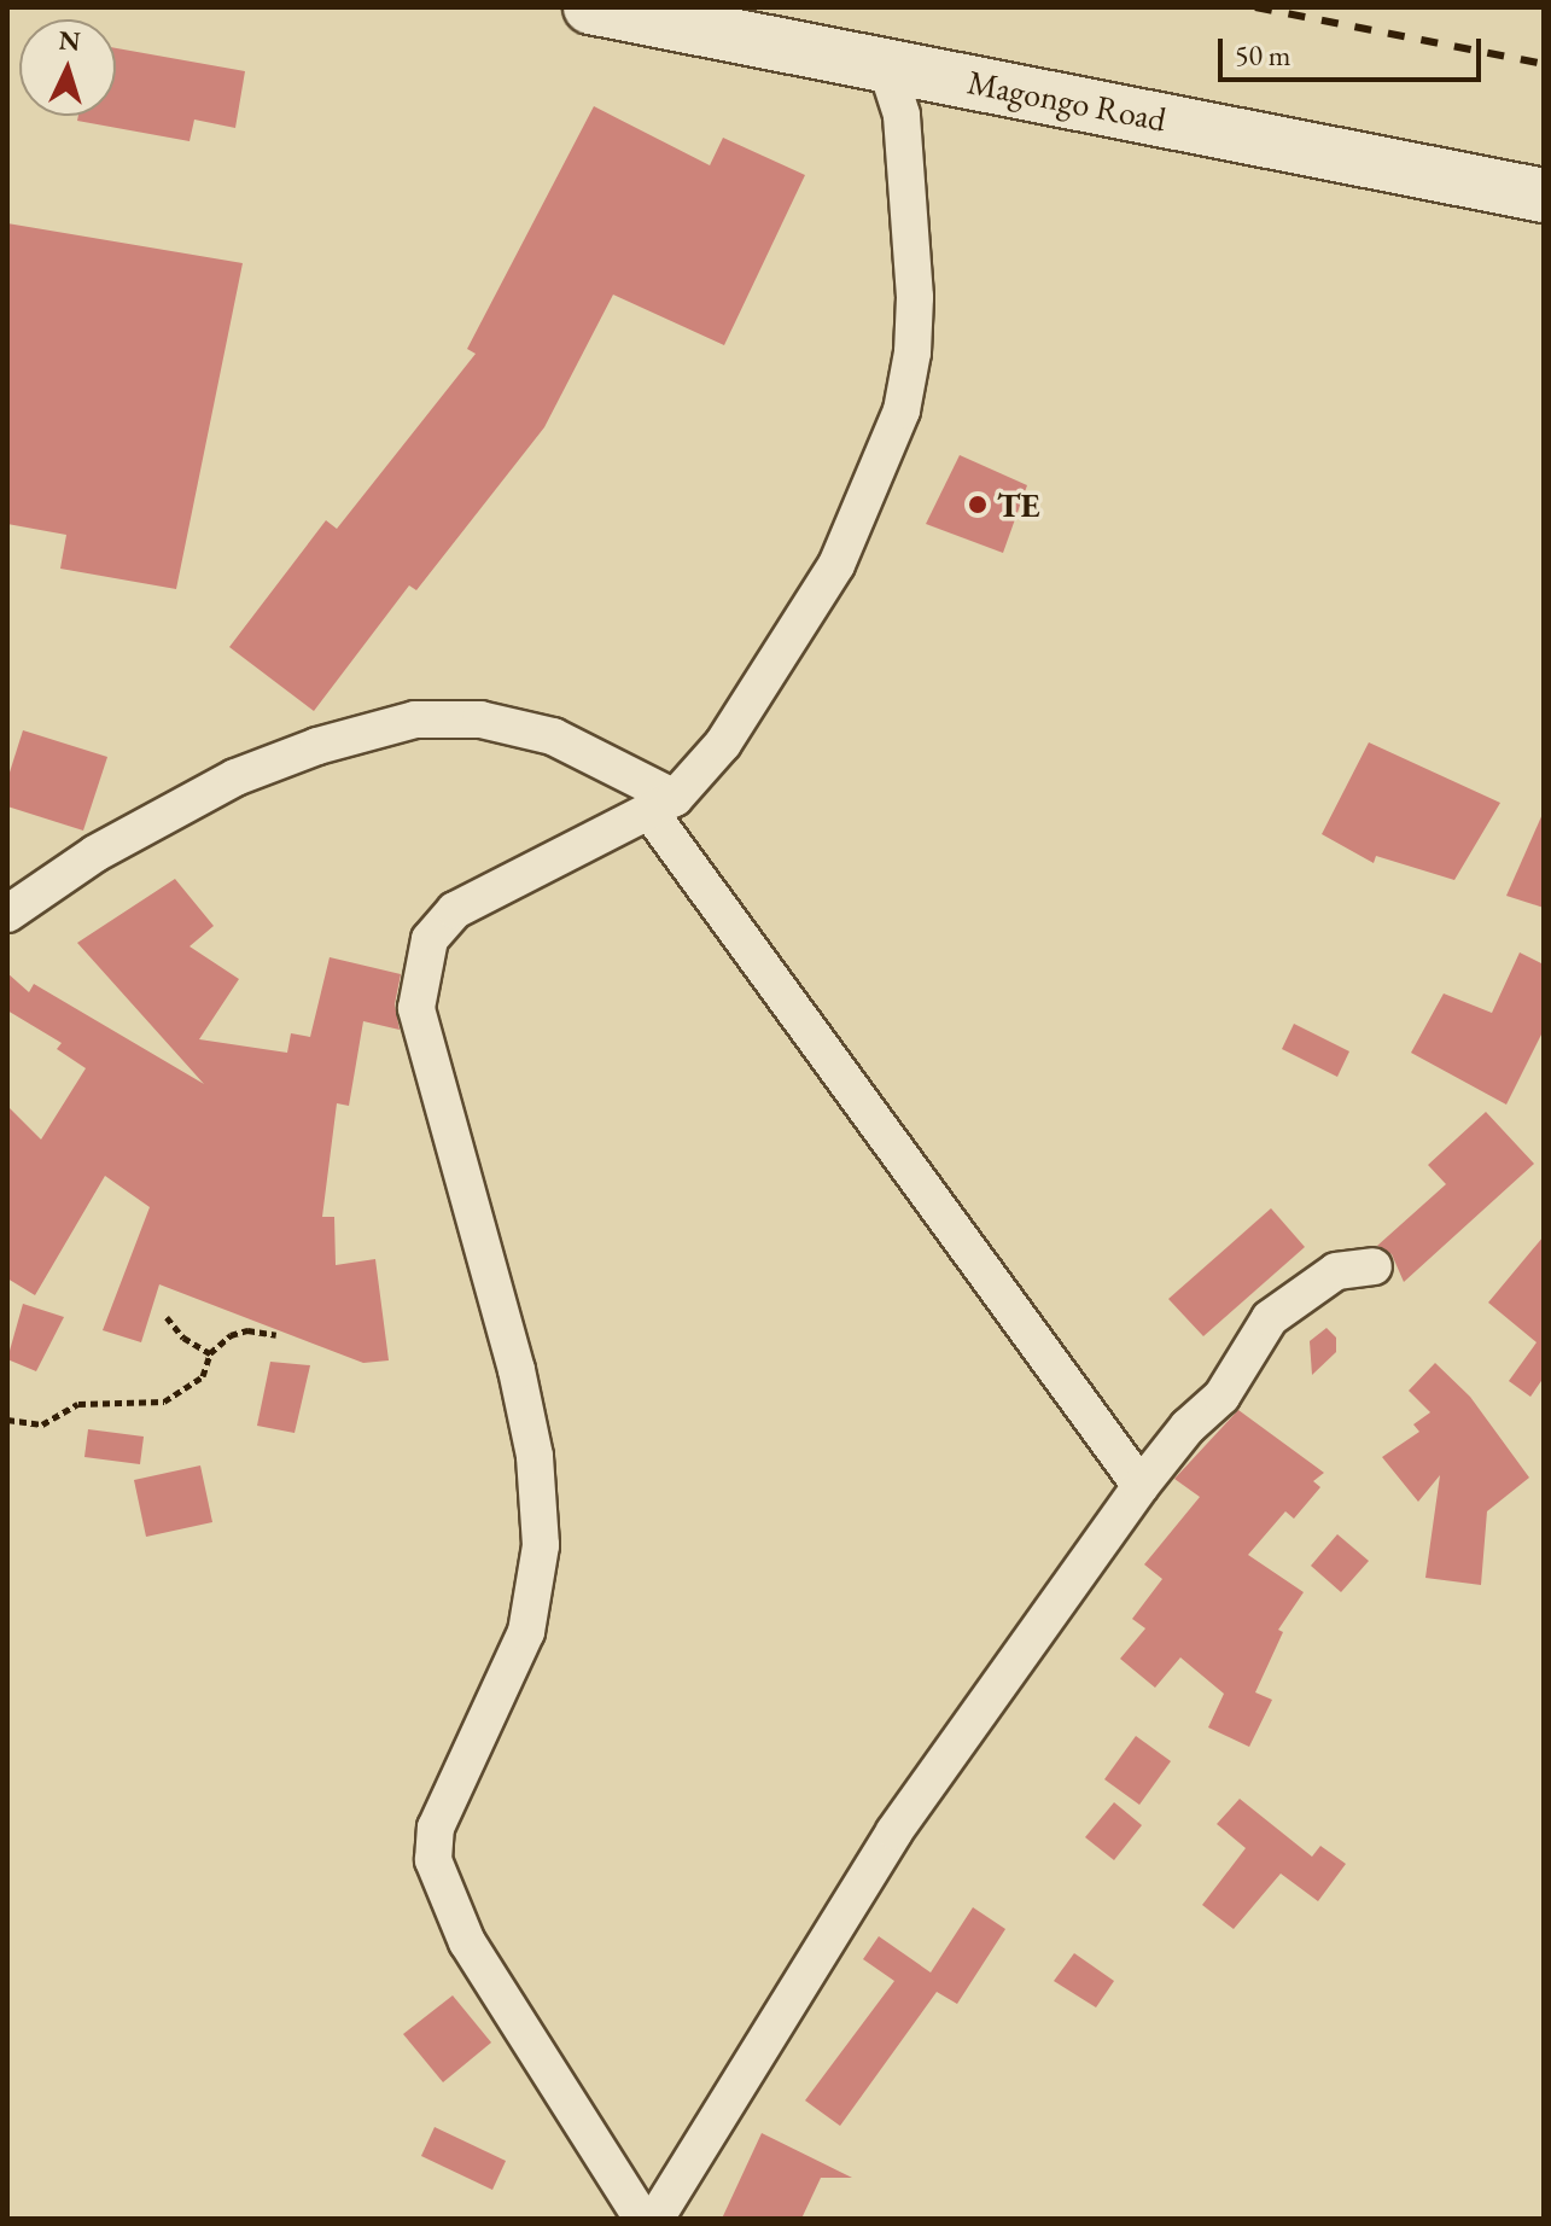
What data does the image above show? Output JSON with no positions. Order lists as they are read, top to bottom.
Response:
{
  "streets": {
    "street": ["Magongo Road"]
  },
  "places": ["TE"],
  "scale_bar": "50 m",
  "north": "top"
}
